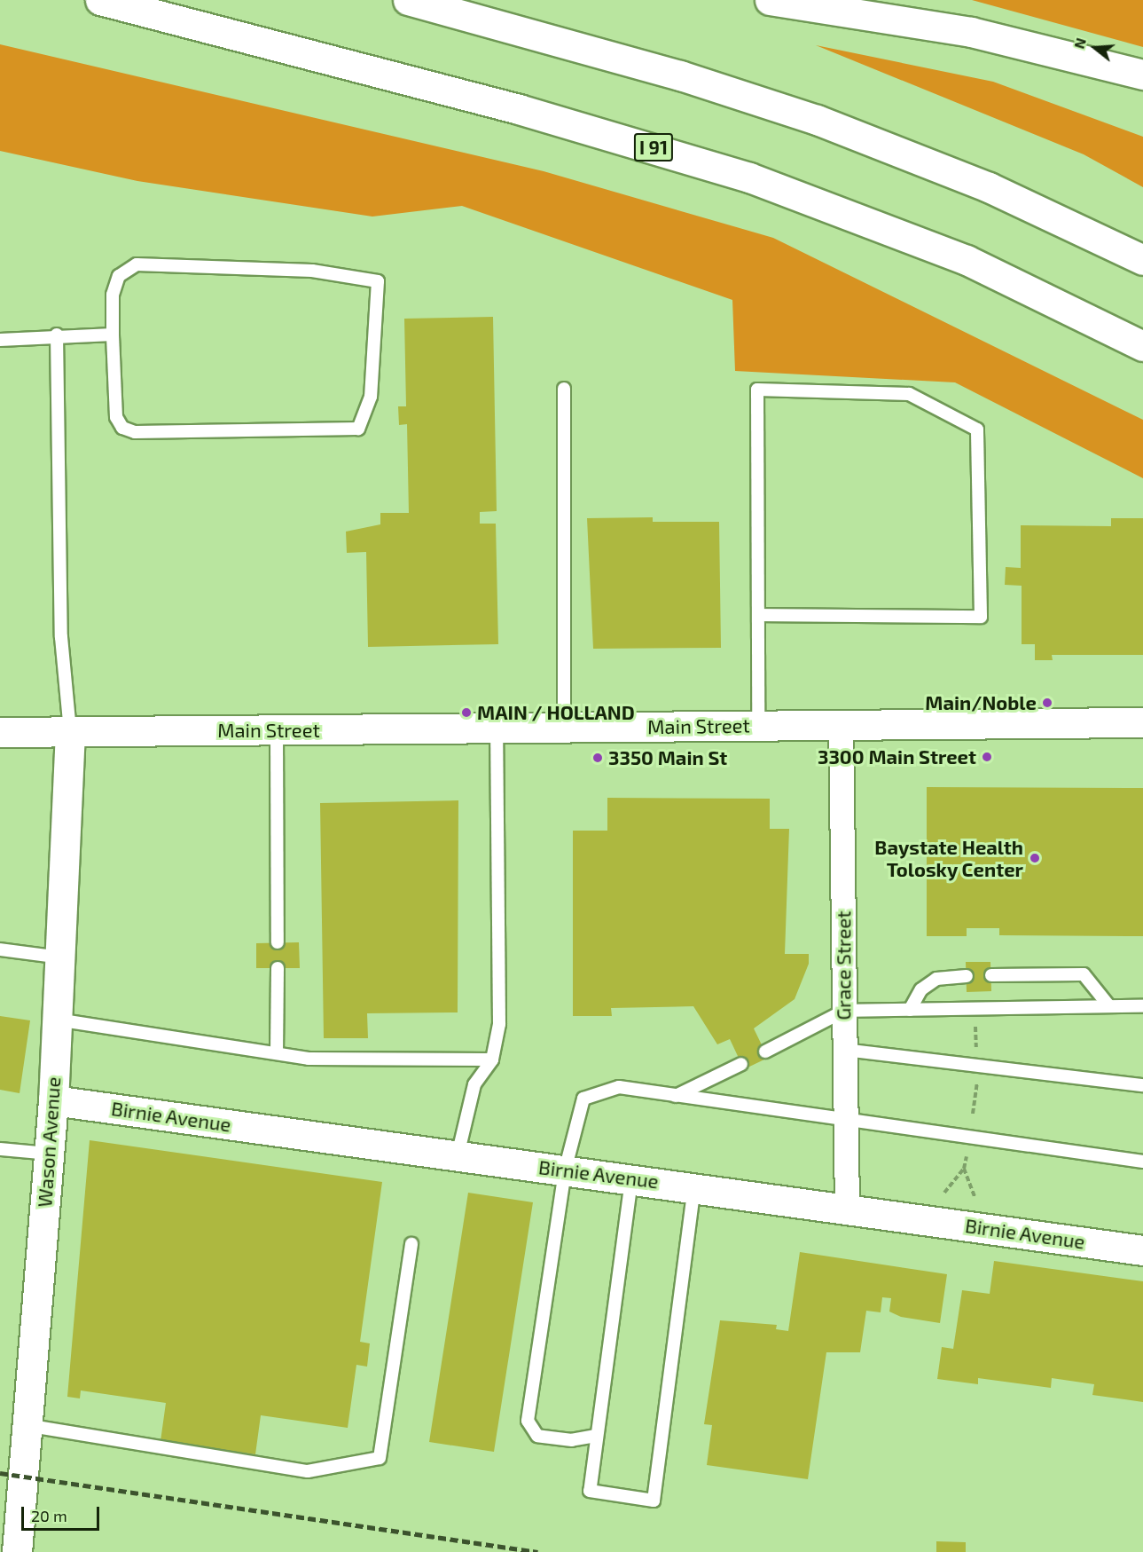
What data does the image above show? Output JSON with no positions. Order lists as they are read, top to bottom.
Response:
{
  "streets": {
    "main road": [
      "I 91",
      "Main Street",
      "Birnie Avenue",
      "Wason Avenue"
    ],
    "street": ["Grace Street"]
  },
  "crossings": [
    ["Main Street", "Grace Street"],
    ["Main Street", "Wason Avenue"],
    ["Grace Street", "Birnie Avenue"],
    ["Birnie Avenue", "Wason Avenue"]
  ],
  "places": [
    "Main/Noble",
    "MAIN / HOLLAND",
    "3300 Main Street",
    "3350 Main St",
    "Baystate Health Tolosky Center"
  ],
  "scale_bar": "20 m",
  "north": "left"
}
